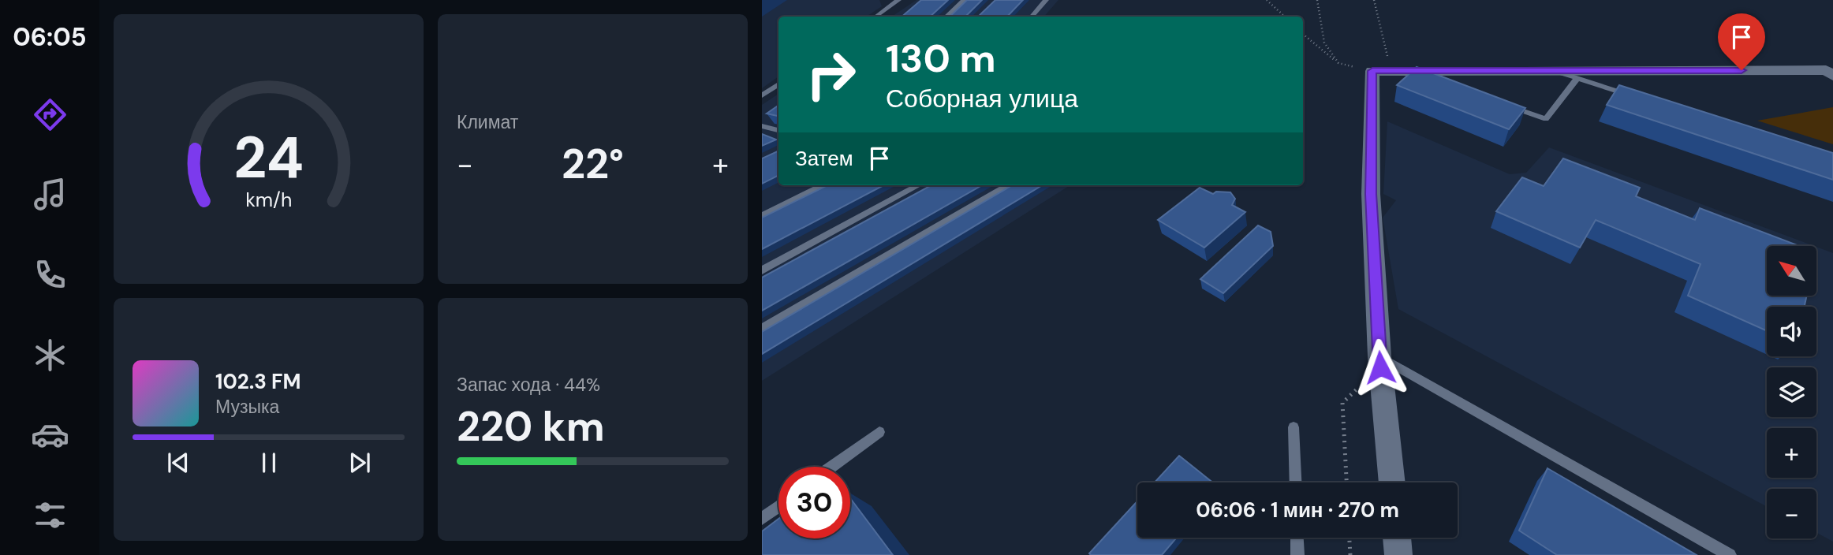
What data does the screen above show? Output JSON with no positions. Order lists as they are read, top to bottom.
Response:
{
  "north": "top left",
  "page": {
    "tabs": "06:05",
    "tile": [
      "Климат",
      ["Запас хода · 44%", "220 km"]
    ],
    "turn": ["130 m", "Соборная улица"],
    "then": "Затем",
    "heat": ["−", "22°", "+"],
    "map_buttons": ["+", "−"],
    "song": ["102.3 FM", "Музыка"],
    "limit": "30",
    "trip": "06:06 · 1 мин · 270 m",
    "gauge": ["24", "km/h"]
  }
}
